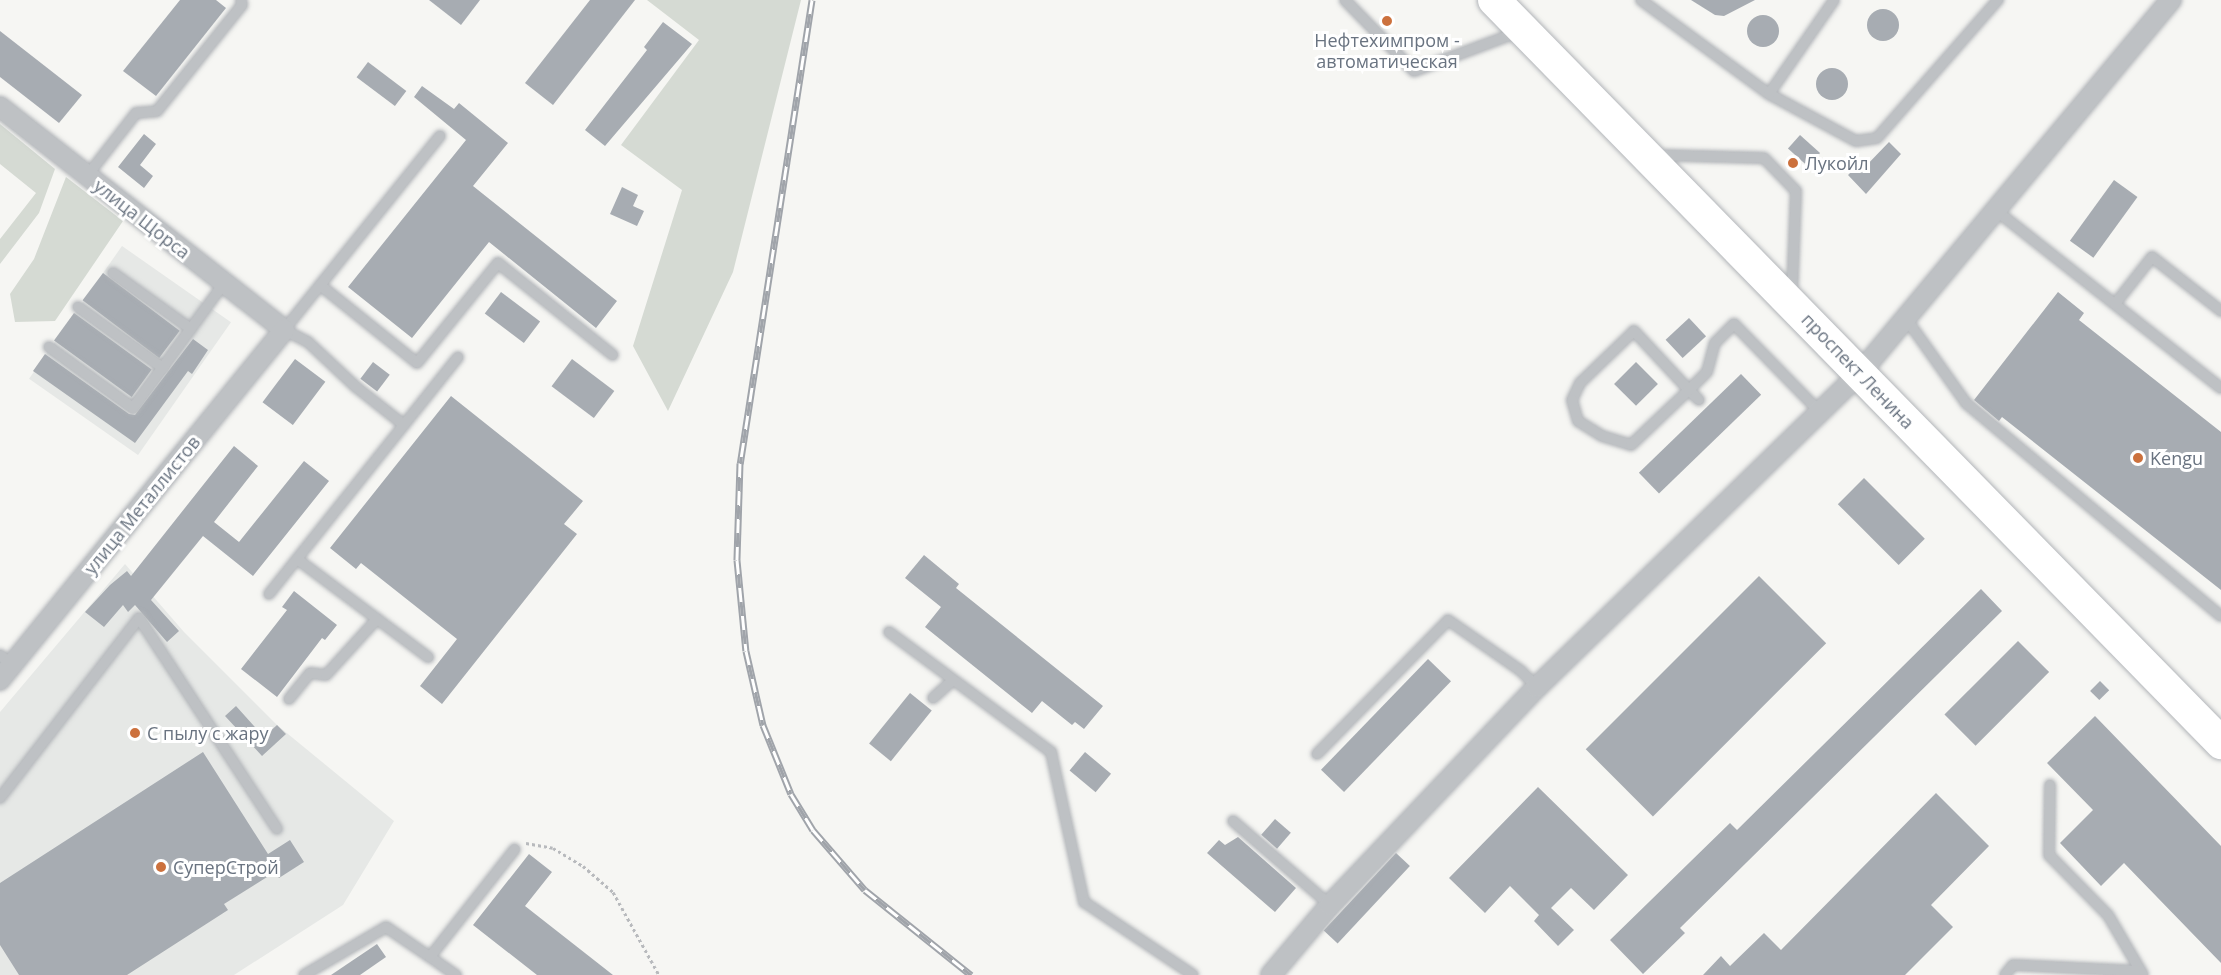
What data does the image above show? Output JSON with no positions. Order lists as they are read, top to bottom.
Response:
{
  "streets": {
    "main road": ["проспект Ленина"],
    "street": ["улица Щорса", "улица Металлистов"]
  },
  "crossings": [
    ["улица Щорса", "улица Металлистов"]
  ],
  "places": [
    "Нефтехимпром - автоматическая",
    "Лукойл",
    "Kengu",
    "С пылу с жару",
    "СуперСтрой"
  ]
}
